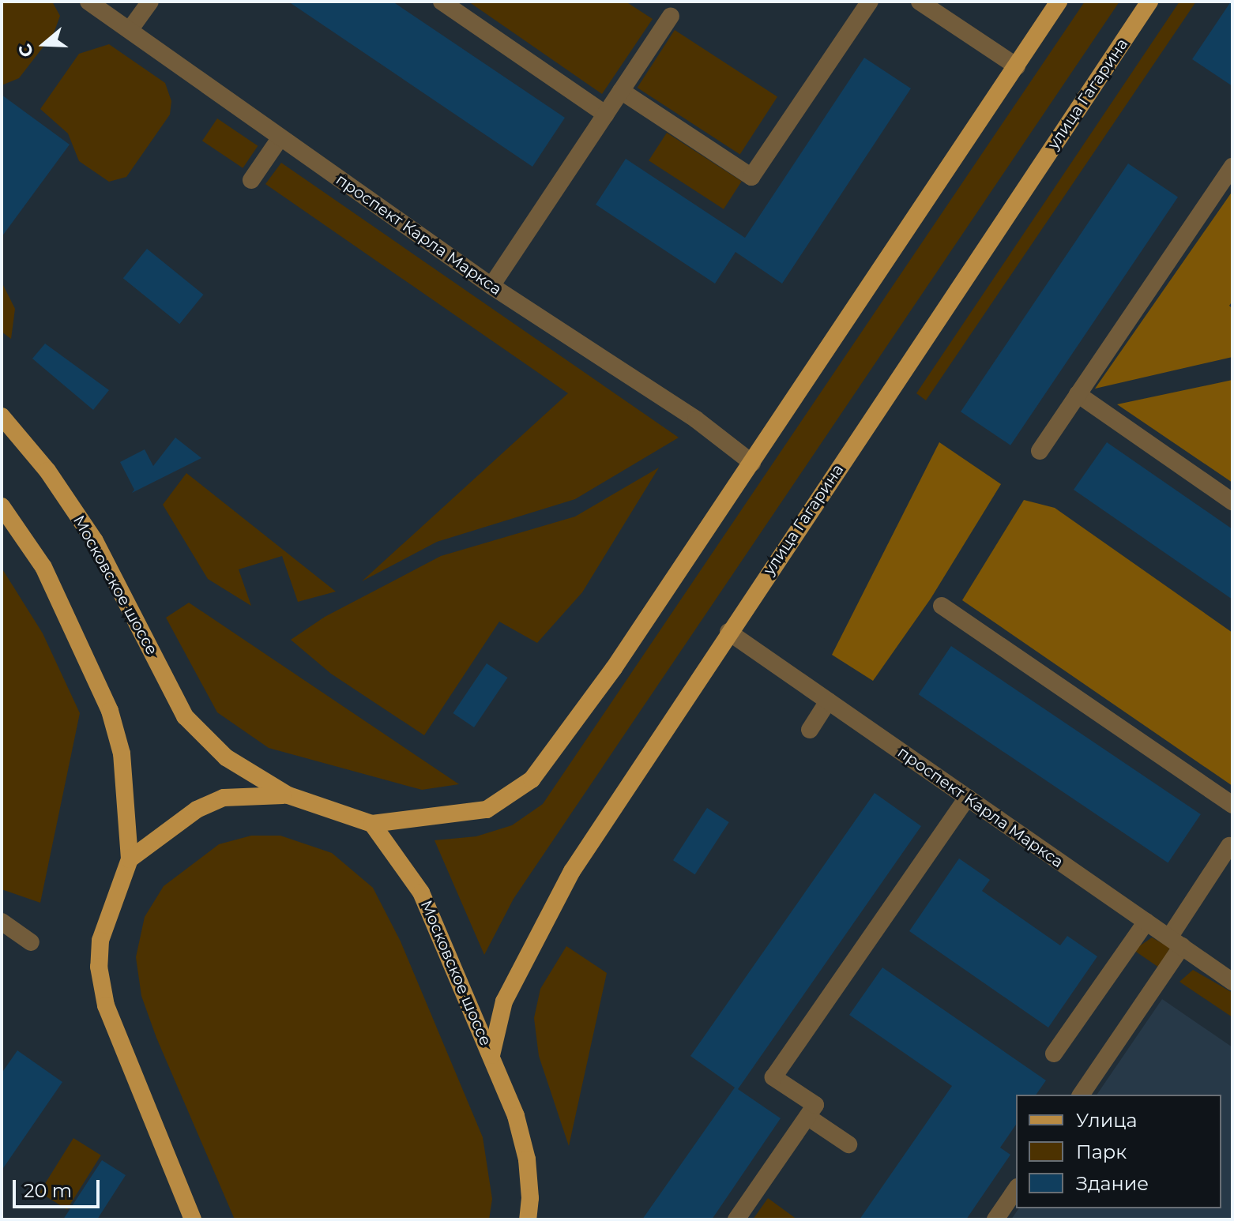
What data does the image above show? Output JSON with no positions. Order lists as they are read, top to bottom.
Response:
{
  "streets": {
    "main road": ["улица Гагарина", "Московское шоссе"],
    "street": ["проспект Карла Маркса"]
  },
  "crossings": [
    ["улица Гагарина", "проспект Карла Маркса"],
    ["улица Гагарина", "Московское шоссе"]
  ],
  "legend": ["Улица", "Парк", "Здание"],
  "scale_bar": "20 m",
  "north": "left"
}
